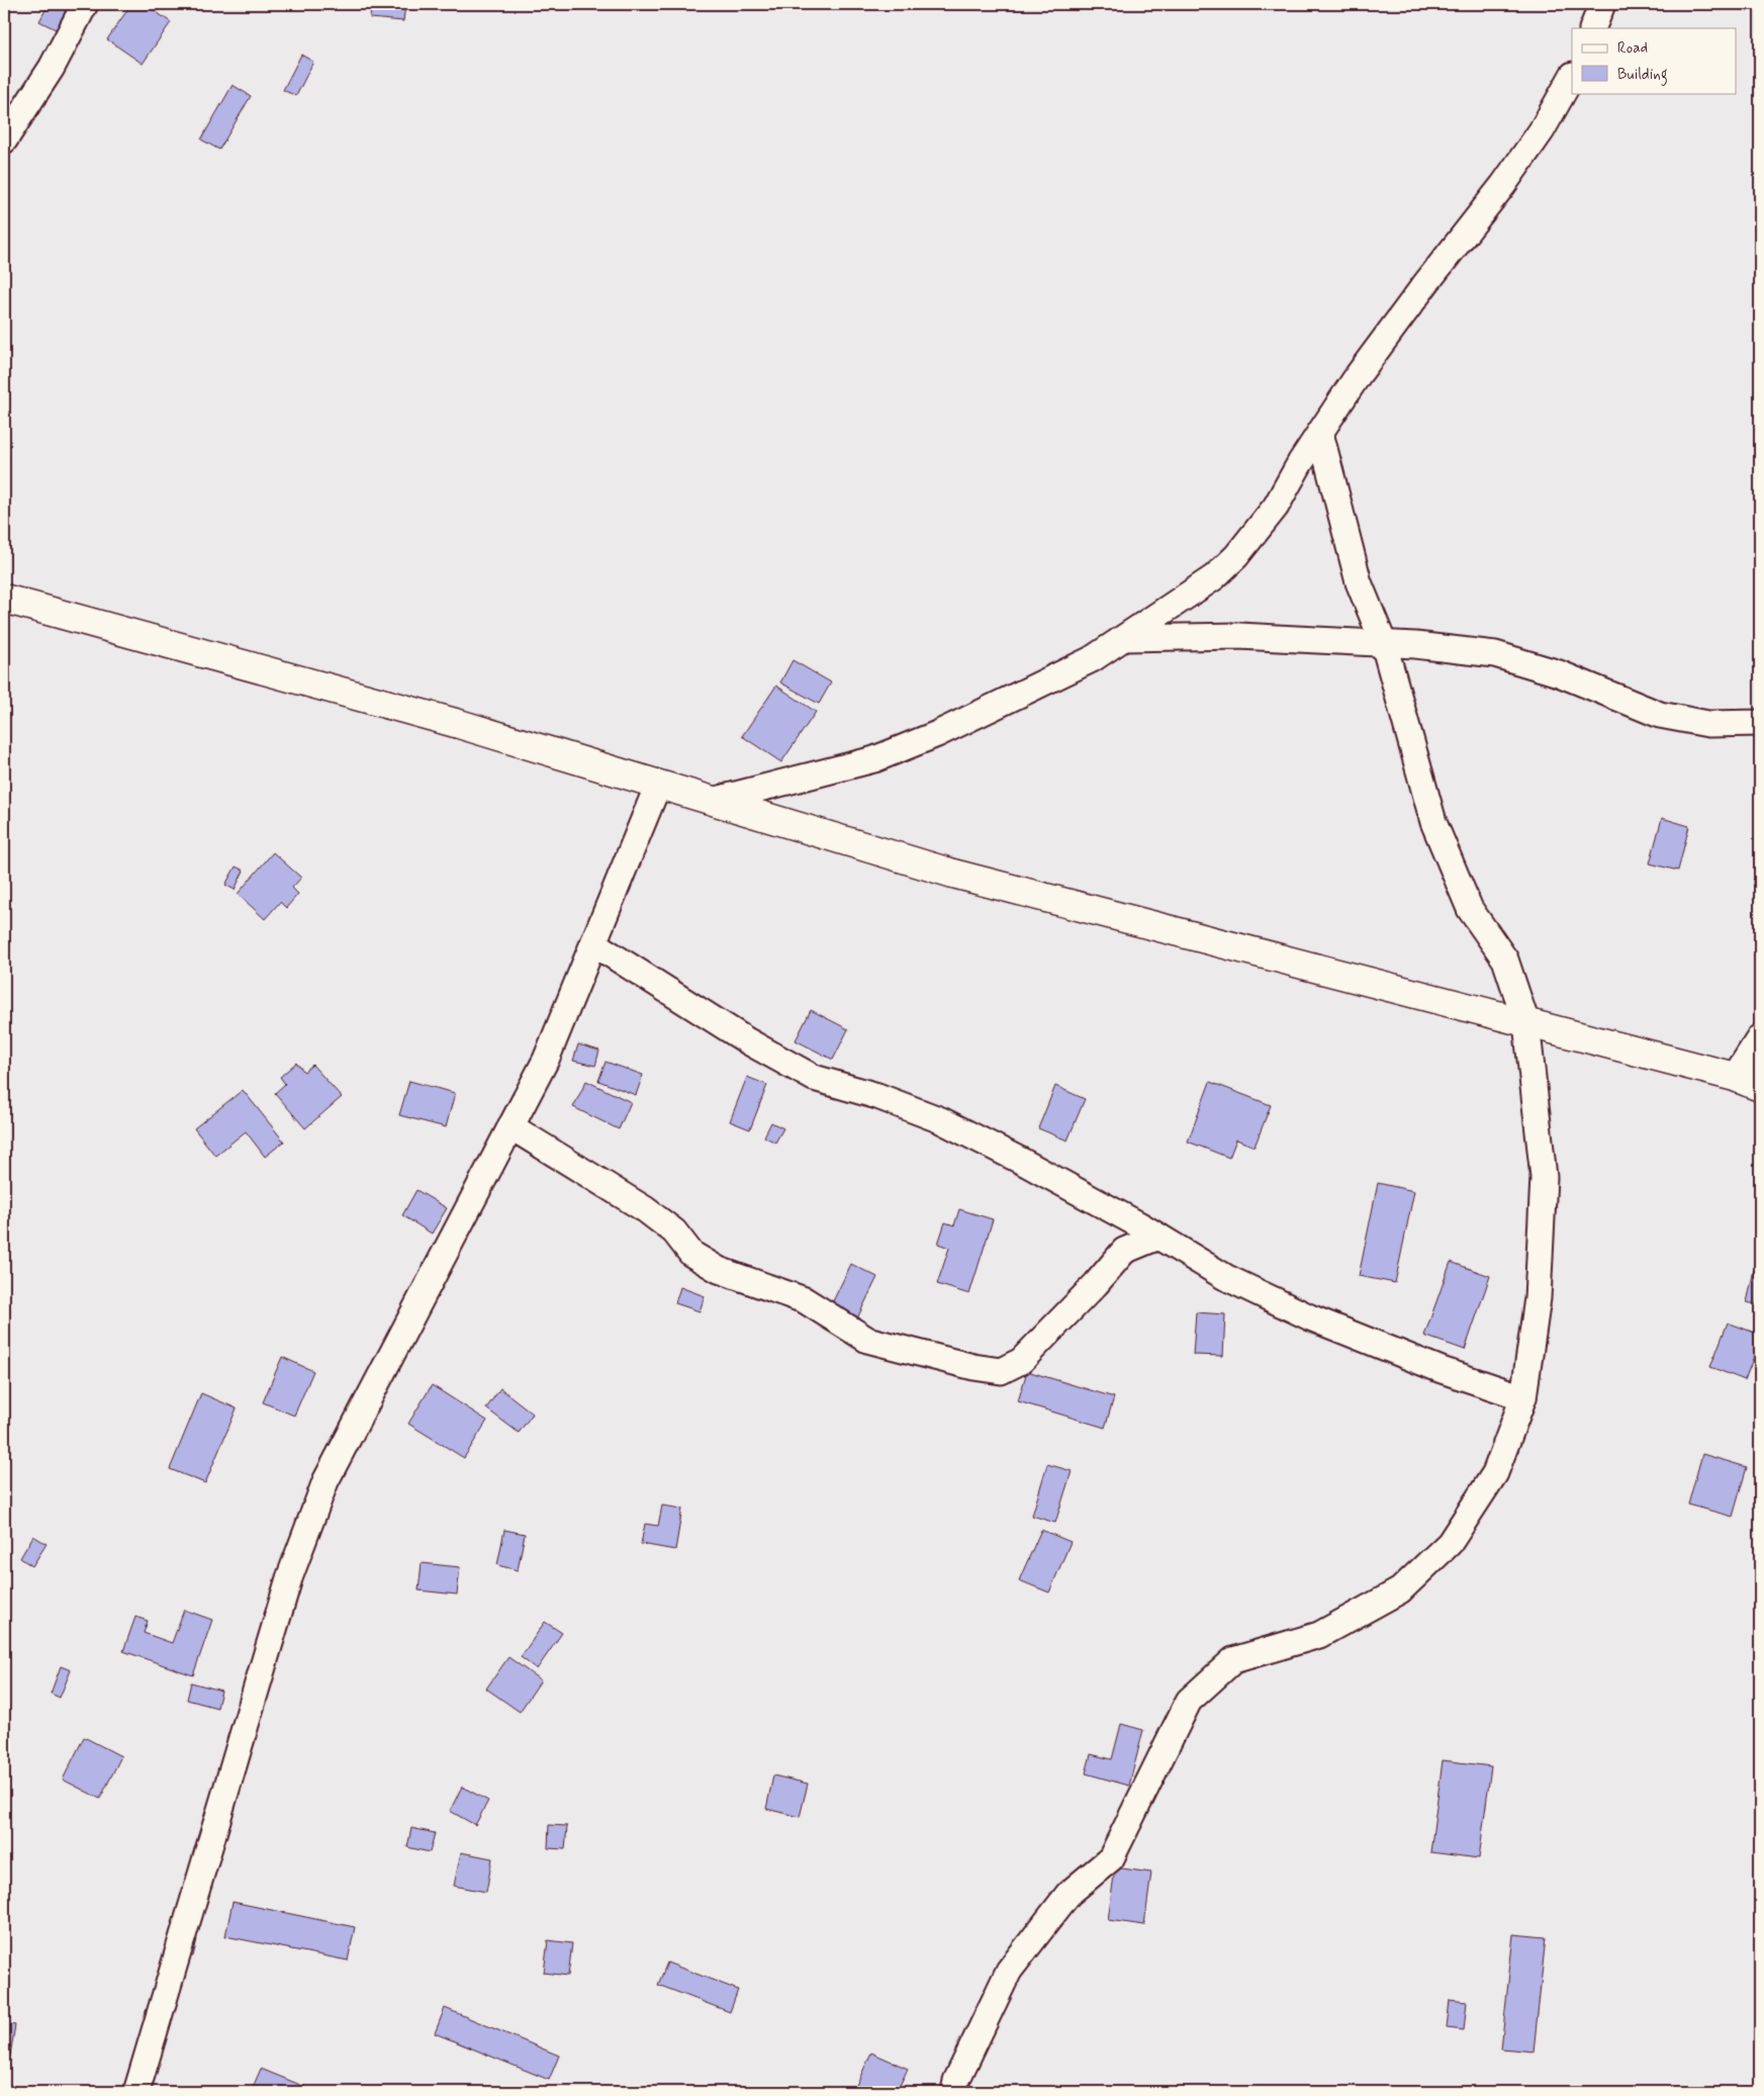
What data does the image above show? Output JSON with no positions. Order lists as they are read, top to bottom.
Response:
{
  "legend": ["Road", "Building"]
}
